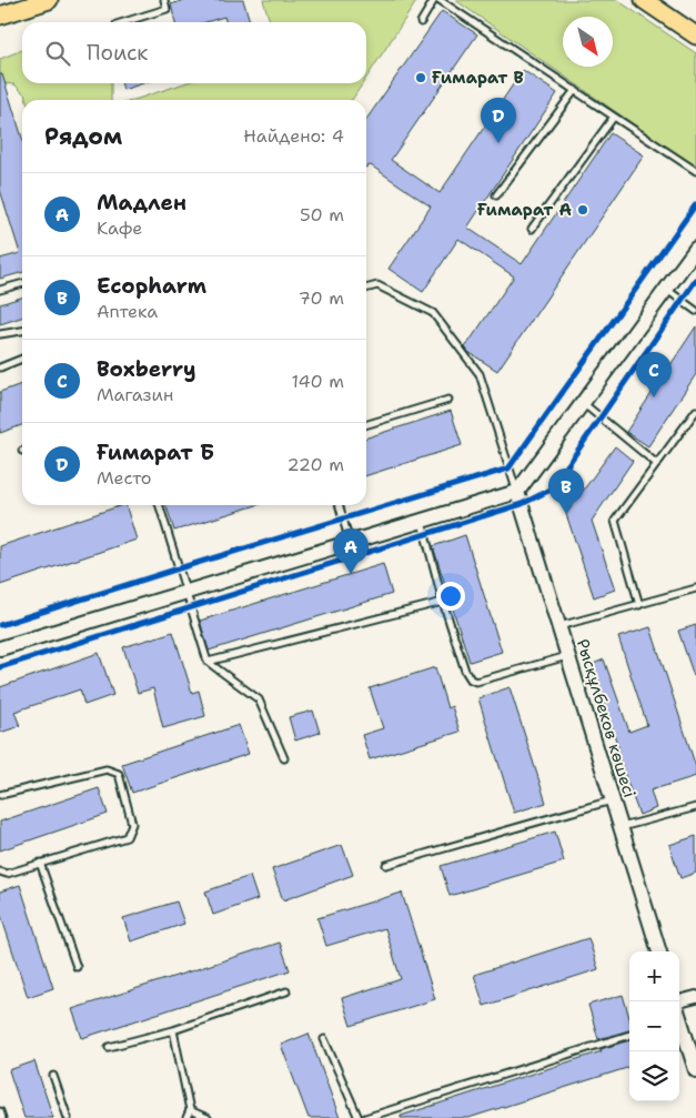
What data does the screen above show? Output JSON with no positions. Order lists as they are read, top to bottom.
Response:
{
  "streets": {
    "street": ["Рысқұлбеков көшесі"]
  },
  "places": ["Ғимарат В", "Ғимарат А"],
  "north": "bottom right",
  "page": {
    "search": "Поиск",
    "pins": [
      "D",
      "C",
      "B",
      "A"
    ],
    "heading": ["Рядом", "Найдено: 4"],
    "list": [
      {
        "mark": "A",
        "name": "Мадлен",
        "note": "Кафе",
        "value": "50 m"
      },
      {
        "mark": "B",
        "name": "Ecopharm",
        "note": "Аптека",
        "value": "70 m"
      },
      {
        "mark": "C",
        "name": "Boxberry",
        "note": "Магазин",
        "value": "140 m"
      },
      {
        "mark": "D",
        "name": "Ғимарат Б",
        "note": "Место",
        "value": "220 m"
      }
    ],
    "map_buttons": ["+", "−"]
  }
}
